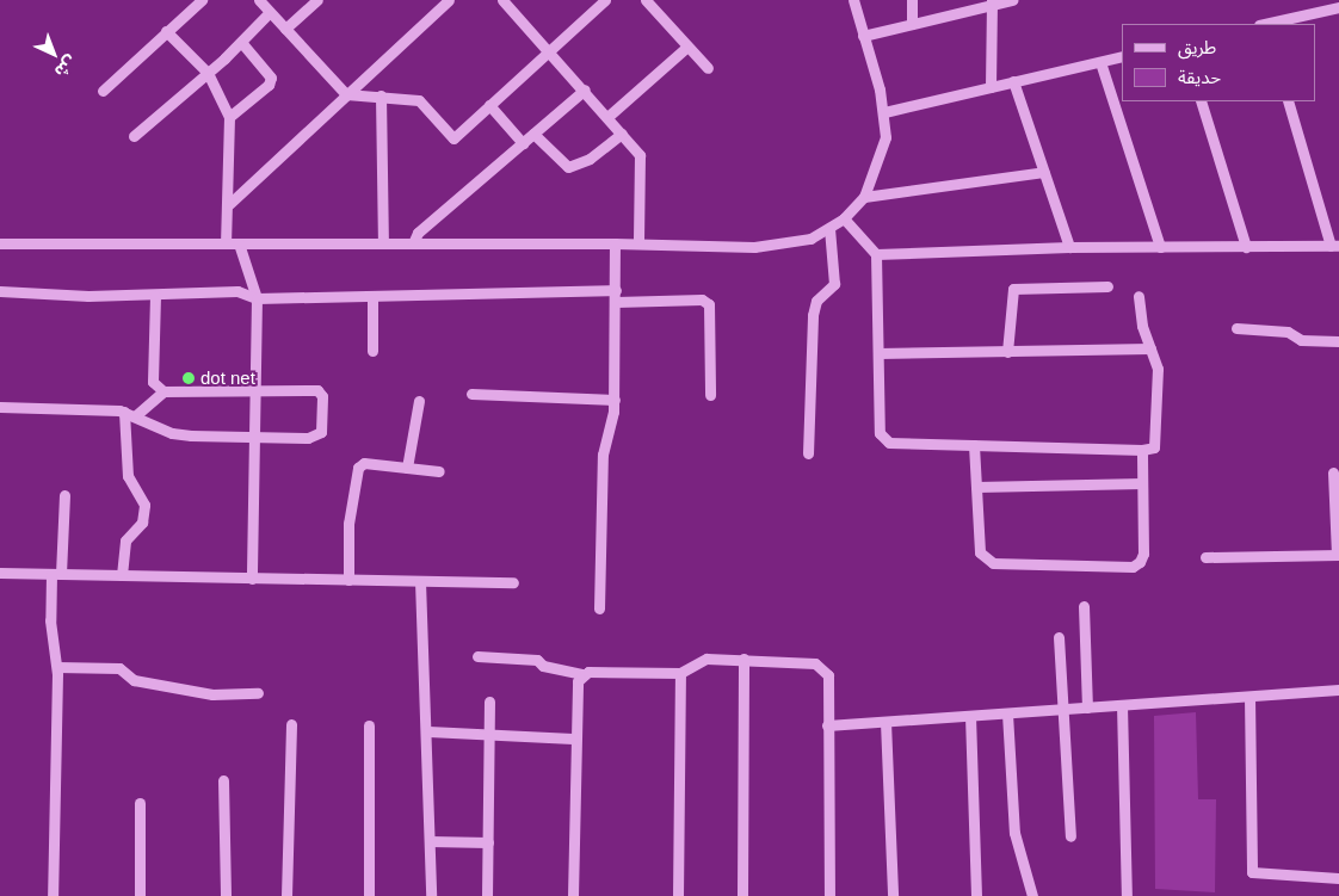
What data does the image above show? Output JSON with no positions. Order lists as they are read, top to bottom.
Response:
{
  "places": ["dot net"],
  "legend": ["طريق", "حديقة"],
  "north": "bottom right"
}
